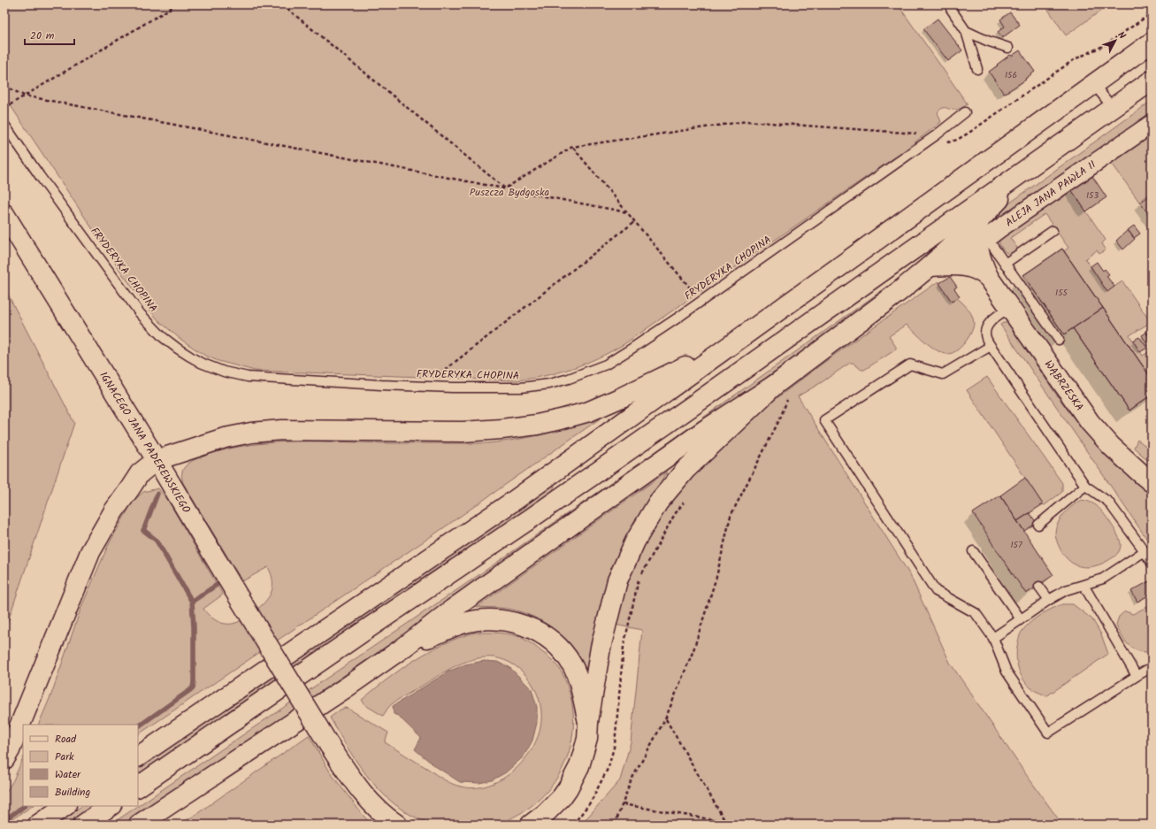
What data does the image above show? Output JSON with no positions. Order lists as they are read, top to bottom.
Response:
{
  "streets": {
    "main road": ["WĄBRZESKA", "IGNACEGO JANA PADEREWSKIEGO"],
    "street": ["ALEJA JANA PAWŁA II"],
    "lane": ["FRYDERYKA CHOPINA"]
  },
  "crossings": [
    ["ALEJA JANA PAWŁA II", "WĄBRZESKA"]
  ],
  "parks": ["Puszcza Bydgoska"],
  "house_numbers": [
    "156",
    "153",
    "155",
    "157"
  ],
  "legend": [
    "Road",
    "Park",
    "Water",
    "Building"
  ],
  "scale_bar": "20 m",
  "north": "top right"
}
